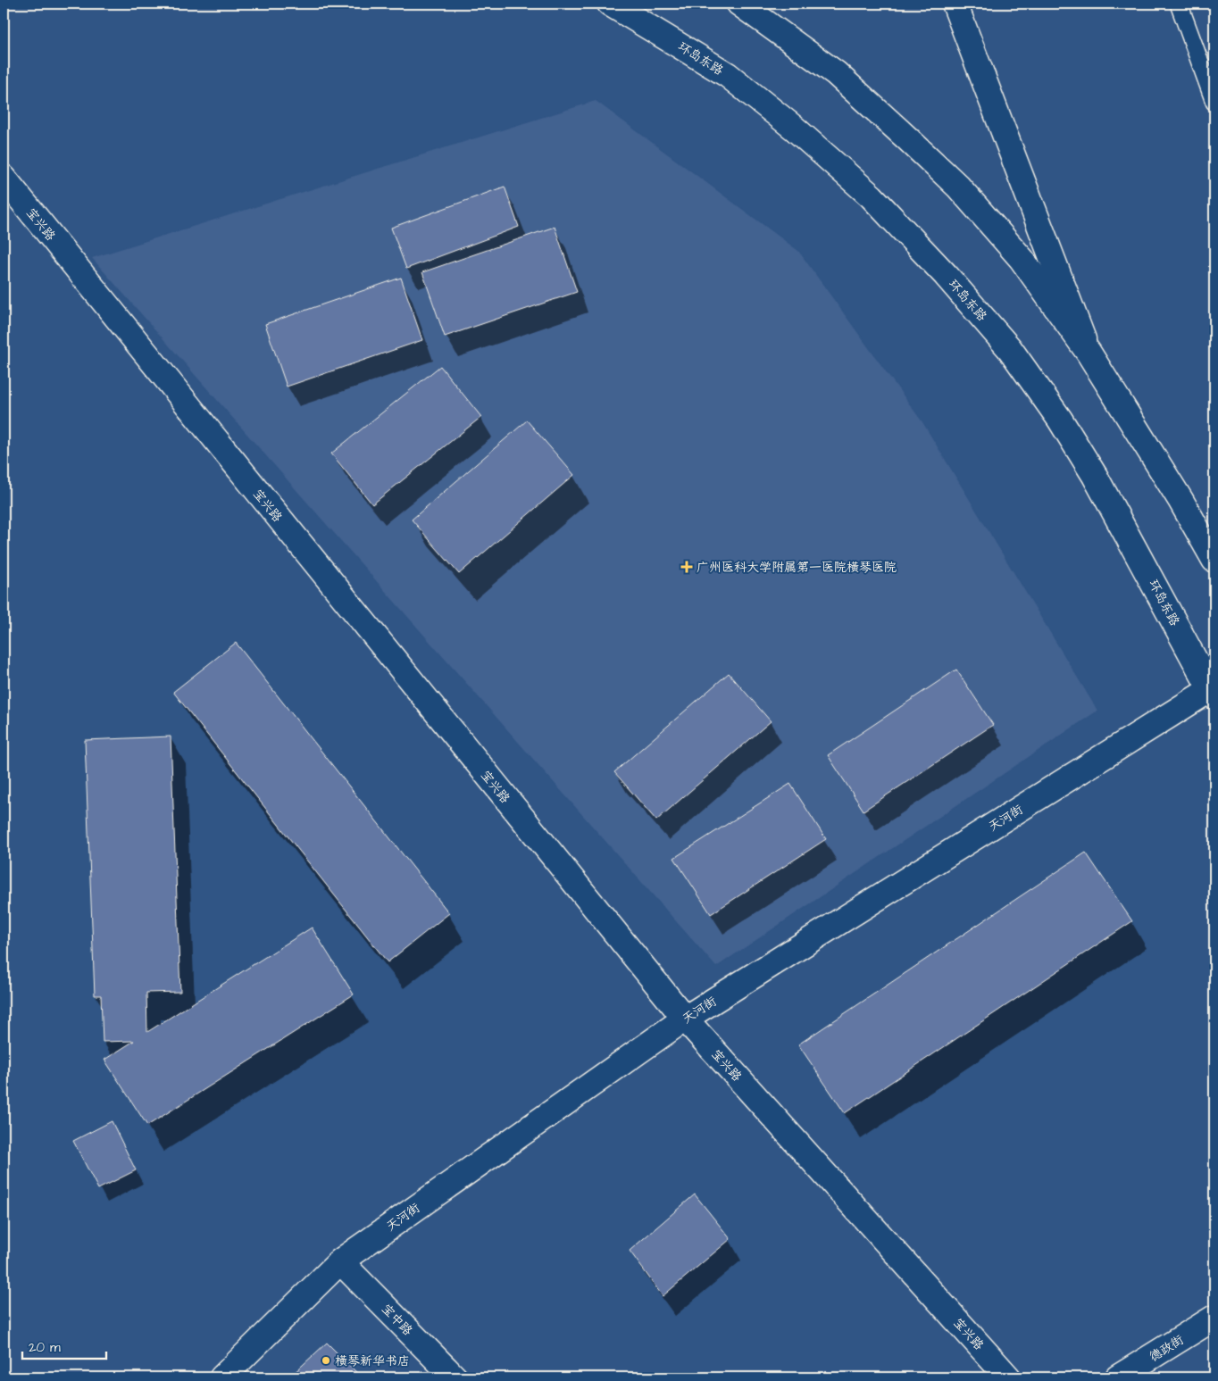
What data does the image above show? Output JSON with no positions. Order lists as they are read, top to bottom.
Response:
{
  "streets": {
    "street": [
      "环岛东路",
      "宝兴路",
      "天河街",
      "宝中路",
      "德政街"
    ]
  },
  "crossings": [
    ["环岛东路", "天河街"],
    ["宝兴路", "天河街"],
    ["天河街", "宝中路"]
  ],
  "places": {
    "health": ["广州医科大学附属第一医院横琴医院"],
    "other": ["横琴新华书店"]
  },
  "scale_bar": "20 m"
}
